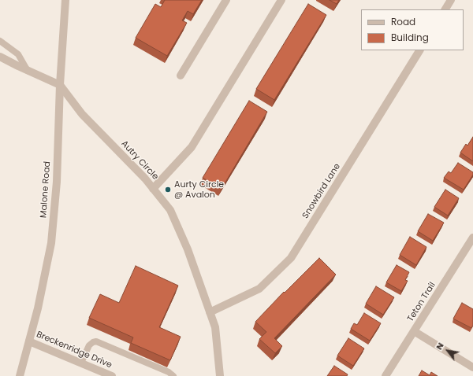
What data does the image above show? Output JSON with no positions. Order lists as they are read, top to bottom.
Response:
{
  "streets": {
    "street": [
      "Autry Circle",
      "Malone Road",
      "Snowbird Lane",
      "Teton Trail",
      "Breckenridge Drive"
    ]
  },
  "crossings": [
    ["Autry Circle", "Malone Road"],
    ["Autry Circle", "Snowbird Lane"],
    ["Malone Road", "Breckenridge Drive"]
  ],
  "places": ["Aurty Circle @ Avalon"],
  "legend": ["Road", "Building"],
  "north": "top left"
}
